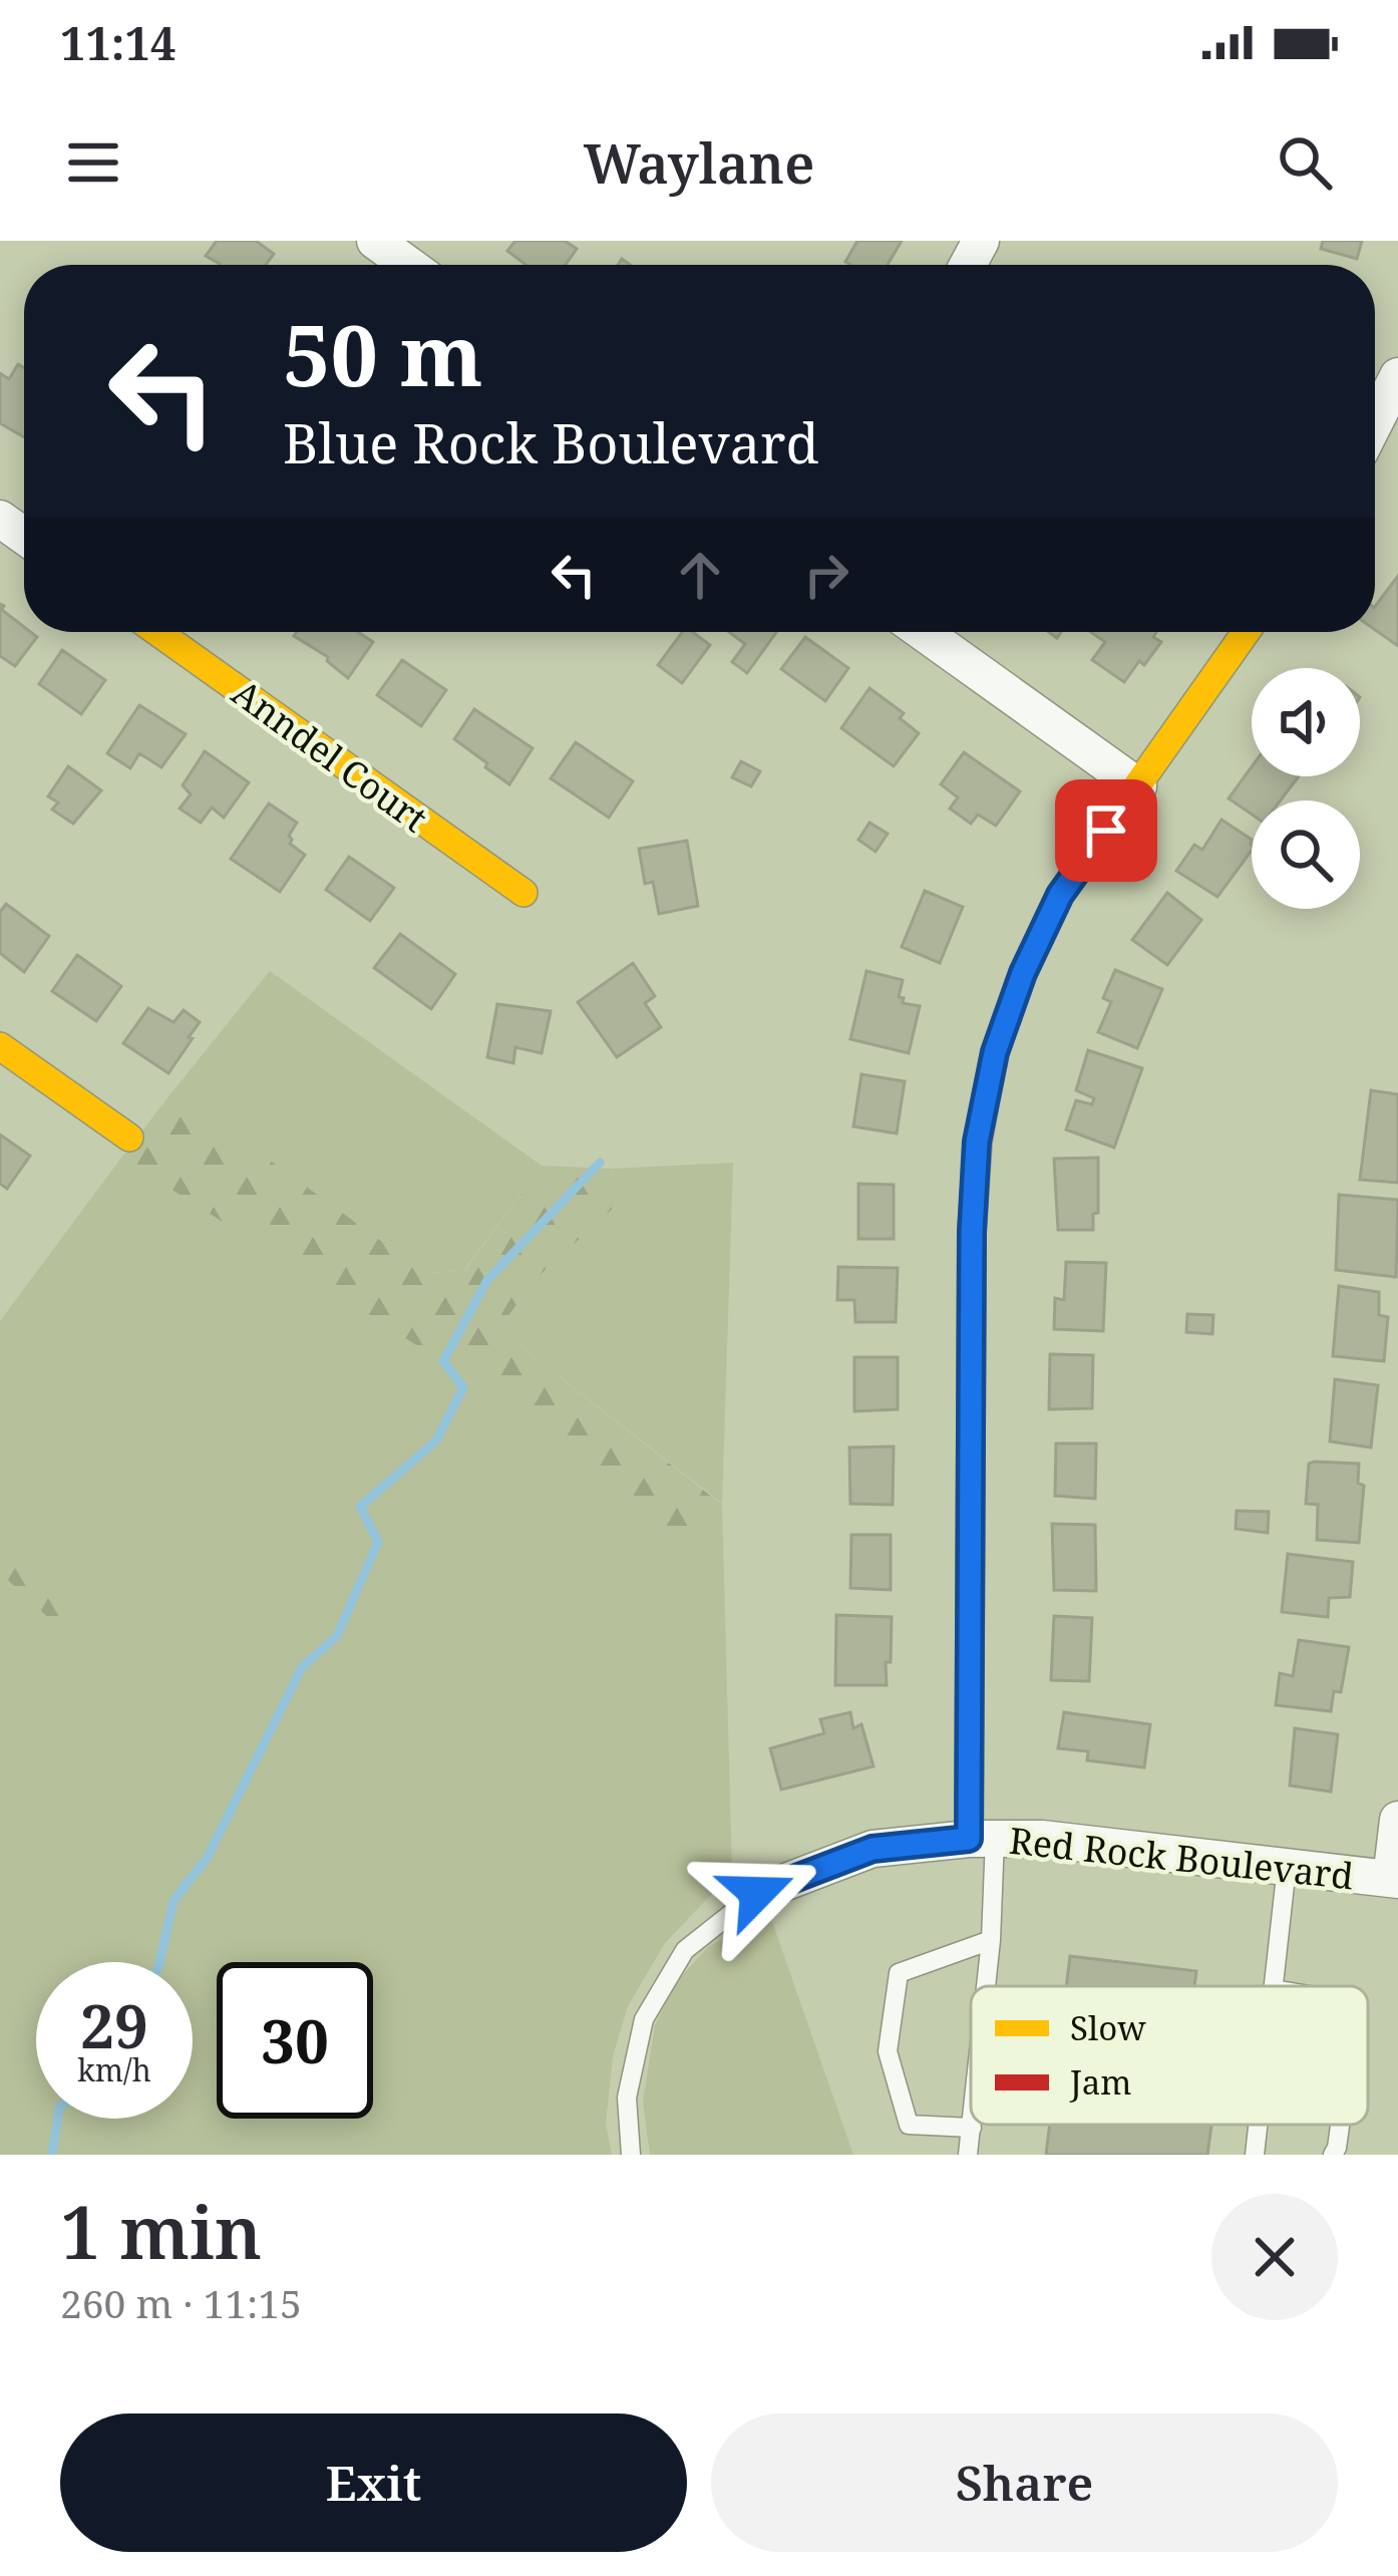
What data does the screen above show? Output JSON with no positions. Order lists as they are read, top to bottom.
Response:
{
  "streets": {
    "street": ["Anndel Court", "Red Rock Boulevard"]
  },
  "legend": ["Slow", "Jam"],
  "page": {
    "status": "11:14",
    "header": "Waylane",
    "turn": ["50 m", "Blue Rock Boulevard"],
    "speed": "29 km/h",
    "limit": "30",
    "heading": ["1 min", "260 m · 11:15"],
    "buttons": ["Exit", "Share"]
  }
}
